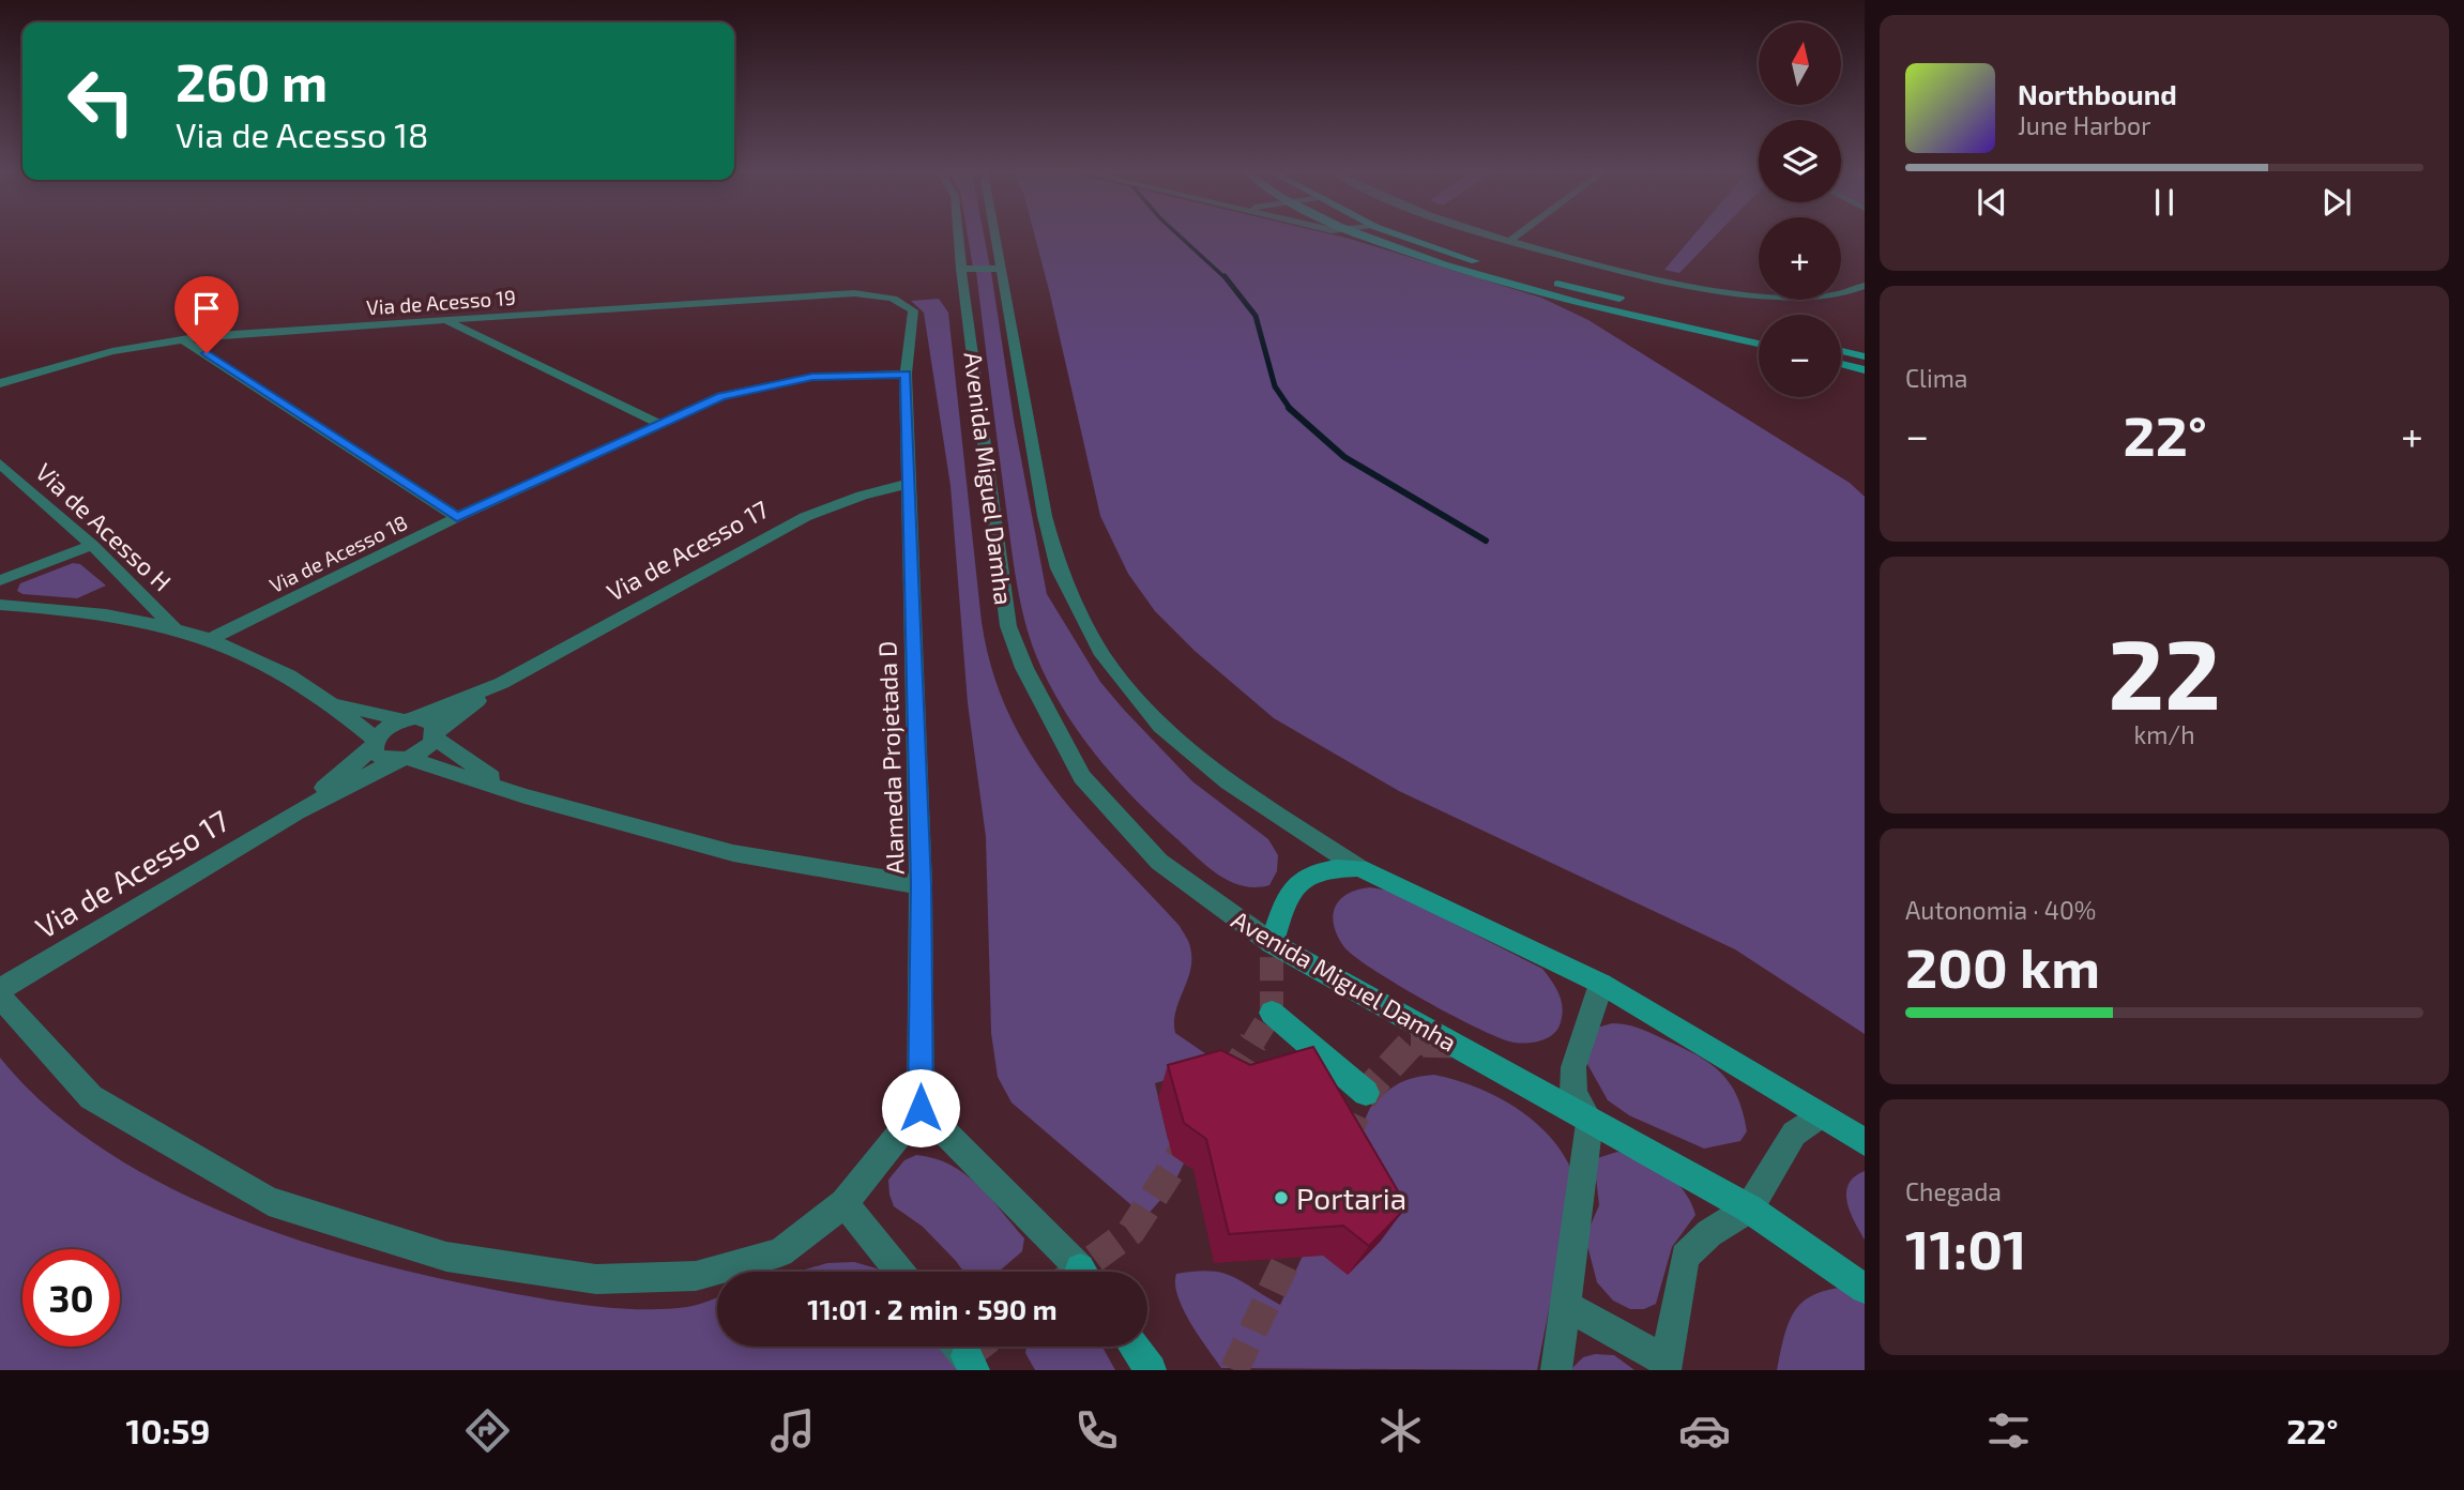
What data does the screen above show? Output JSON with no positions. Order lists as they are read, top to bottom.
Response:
{
  "streets": {
    "street": [
      "Via de Acesso 19",
      "Avenida Miguel Damha",
      "Via de Acesso H",
      "Via de Acesso 17",
      "Via de Acesso 18",
      "Alameda Projetada D"
    ]
  },
  "crossings": [
    ["Via de Acesso 19", "Alameda Projetada D"],
    ["Via de Acesso 17", "Alameda Projetada D"],
    ["Via de Acesso 18", "Alameda Projetada D"]
  ],
  "places": ["Portaria"],
  "north": "top",
  "page": {
    "map_buttons": ["+", "−"],
    "turn": ["260 m", "Via de Acesso 18"],
    "song": ["Northbound", "June Harbor"],
    "tile": [
      "Clima",
      ["22", "km/h"],
      ["Autonomia · 40%", "200 km"],
      ["Chegada", "11:01"]
    ],
    "heat": ["−", "22°", "+"],
    "limit": "30",
    "trip": "11:01 · 2 min · 590 m",
    "tabs": ["10:59", "22°"]
  }
}
